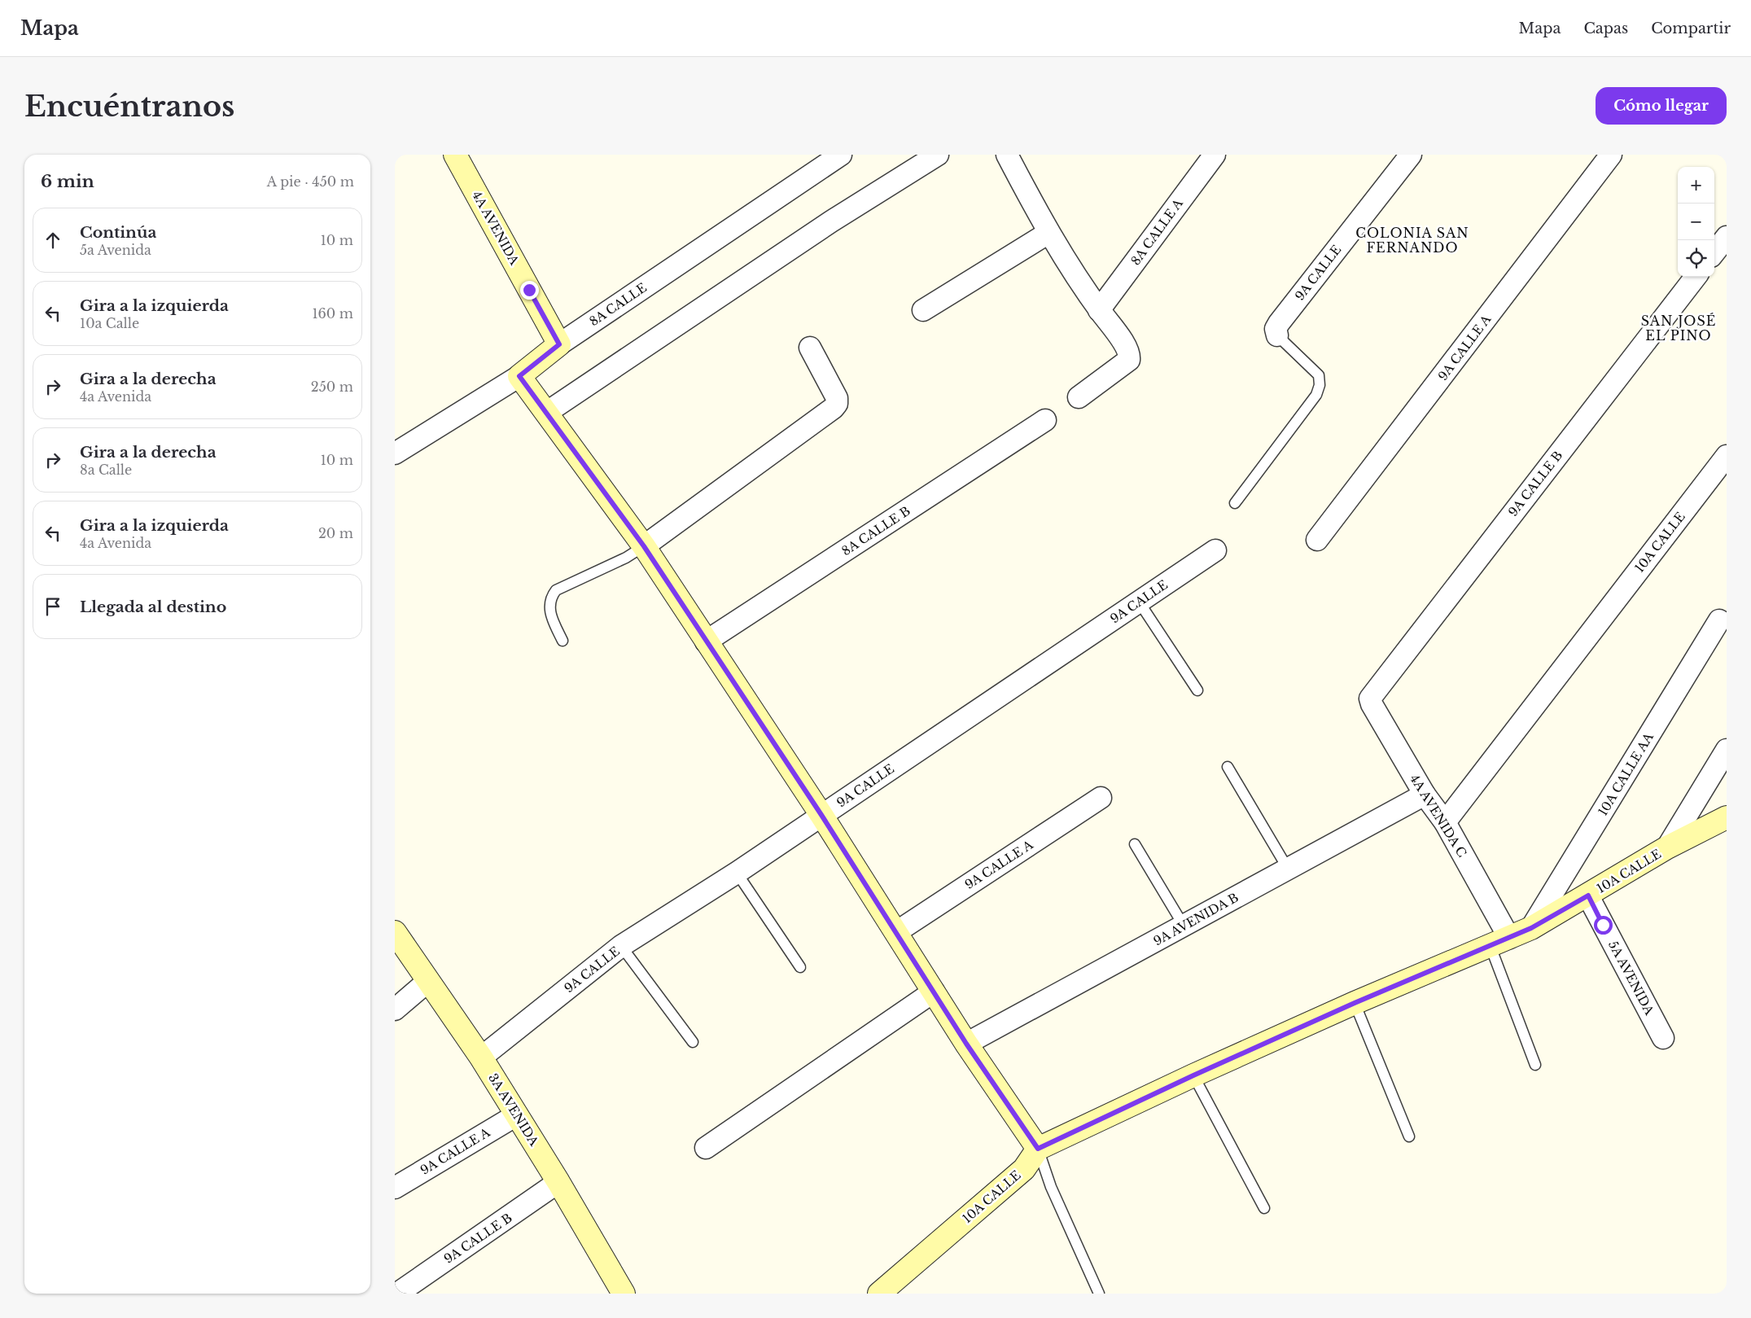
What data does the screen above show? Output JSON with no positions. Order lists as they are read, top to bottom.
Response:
{
  "streets": {
    "street": [
      "4A AVENIDA",
      "8A CALLE A",
      "9A CALLE",
      "8A CALLE",
      "9A CALLE A",
      "9A CALLE B",
      "8A CALLE B",
      "10A CALLE",
      "10A CALLE AA",
      "4A AVENIDA C",
      "9A AVENIDA B",
      "5A AVENIDA",
      "3A AVENIDA"
    ]
  },
  "crossings": [
    ["4A AVENIDA", "8A CALLE"],
    ["9A CALLE", "3A AVENIDA"],
    ["9A CALLE A", "3A AVENIDA"],
    ["9A CALLE B", "4A AVENIDA C"],
    ["9A CALLE B", "3A AVENIDA"],
    ["10A CALLE", "10A CALLE AA"],
    ["10A CALLE", "4A AVENIDA C"],
    ["10A CALLE", "5A AVENIDA"],
    ["4A AVENIDA C", "9A AVENIDA B"]
  ],
  "districts": ["COLONIA SAN FERNANDO", "SAN JOSÉ EL PINO"],
  "page": {
    "header": "Mapa",
    "nav": ["Mapa", "Capas", "Compartir"],
    "buttons": "Cómo llegar",
    "title": "Encuéntranos",
    "heading": ["6 min", "A pie · 450 m"],
    "map_buttons": ["+", "−"],
    "list": [
      ["Continúa", "5a Avenida", "10 m"],
      ["Gira a la izquierda", "10a Calle", "160 m"],
      ["Gira a la derecha", "4a Avenida", "250 m"],
      ["Gira a la derecha", "8a Calle", "10 m"],
      ["Gira a la izquierda", "4a Avenida", "20 m"],
      "Llegada al destino"
    ]
  }
}
